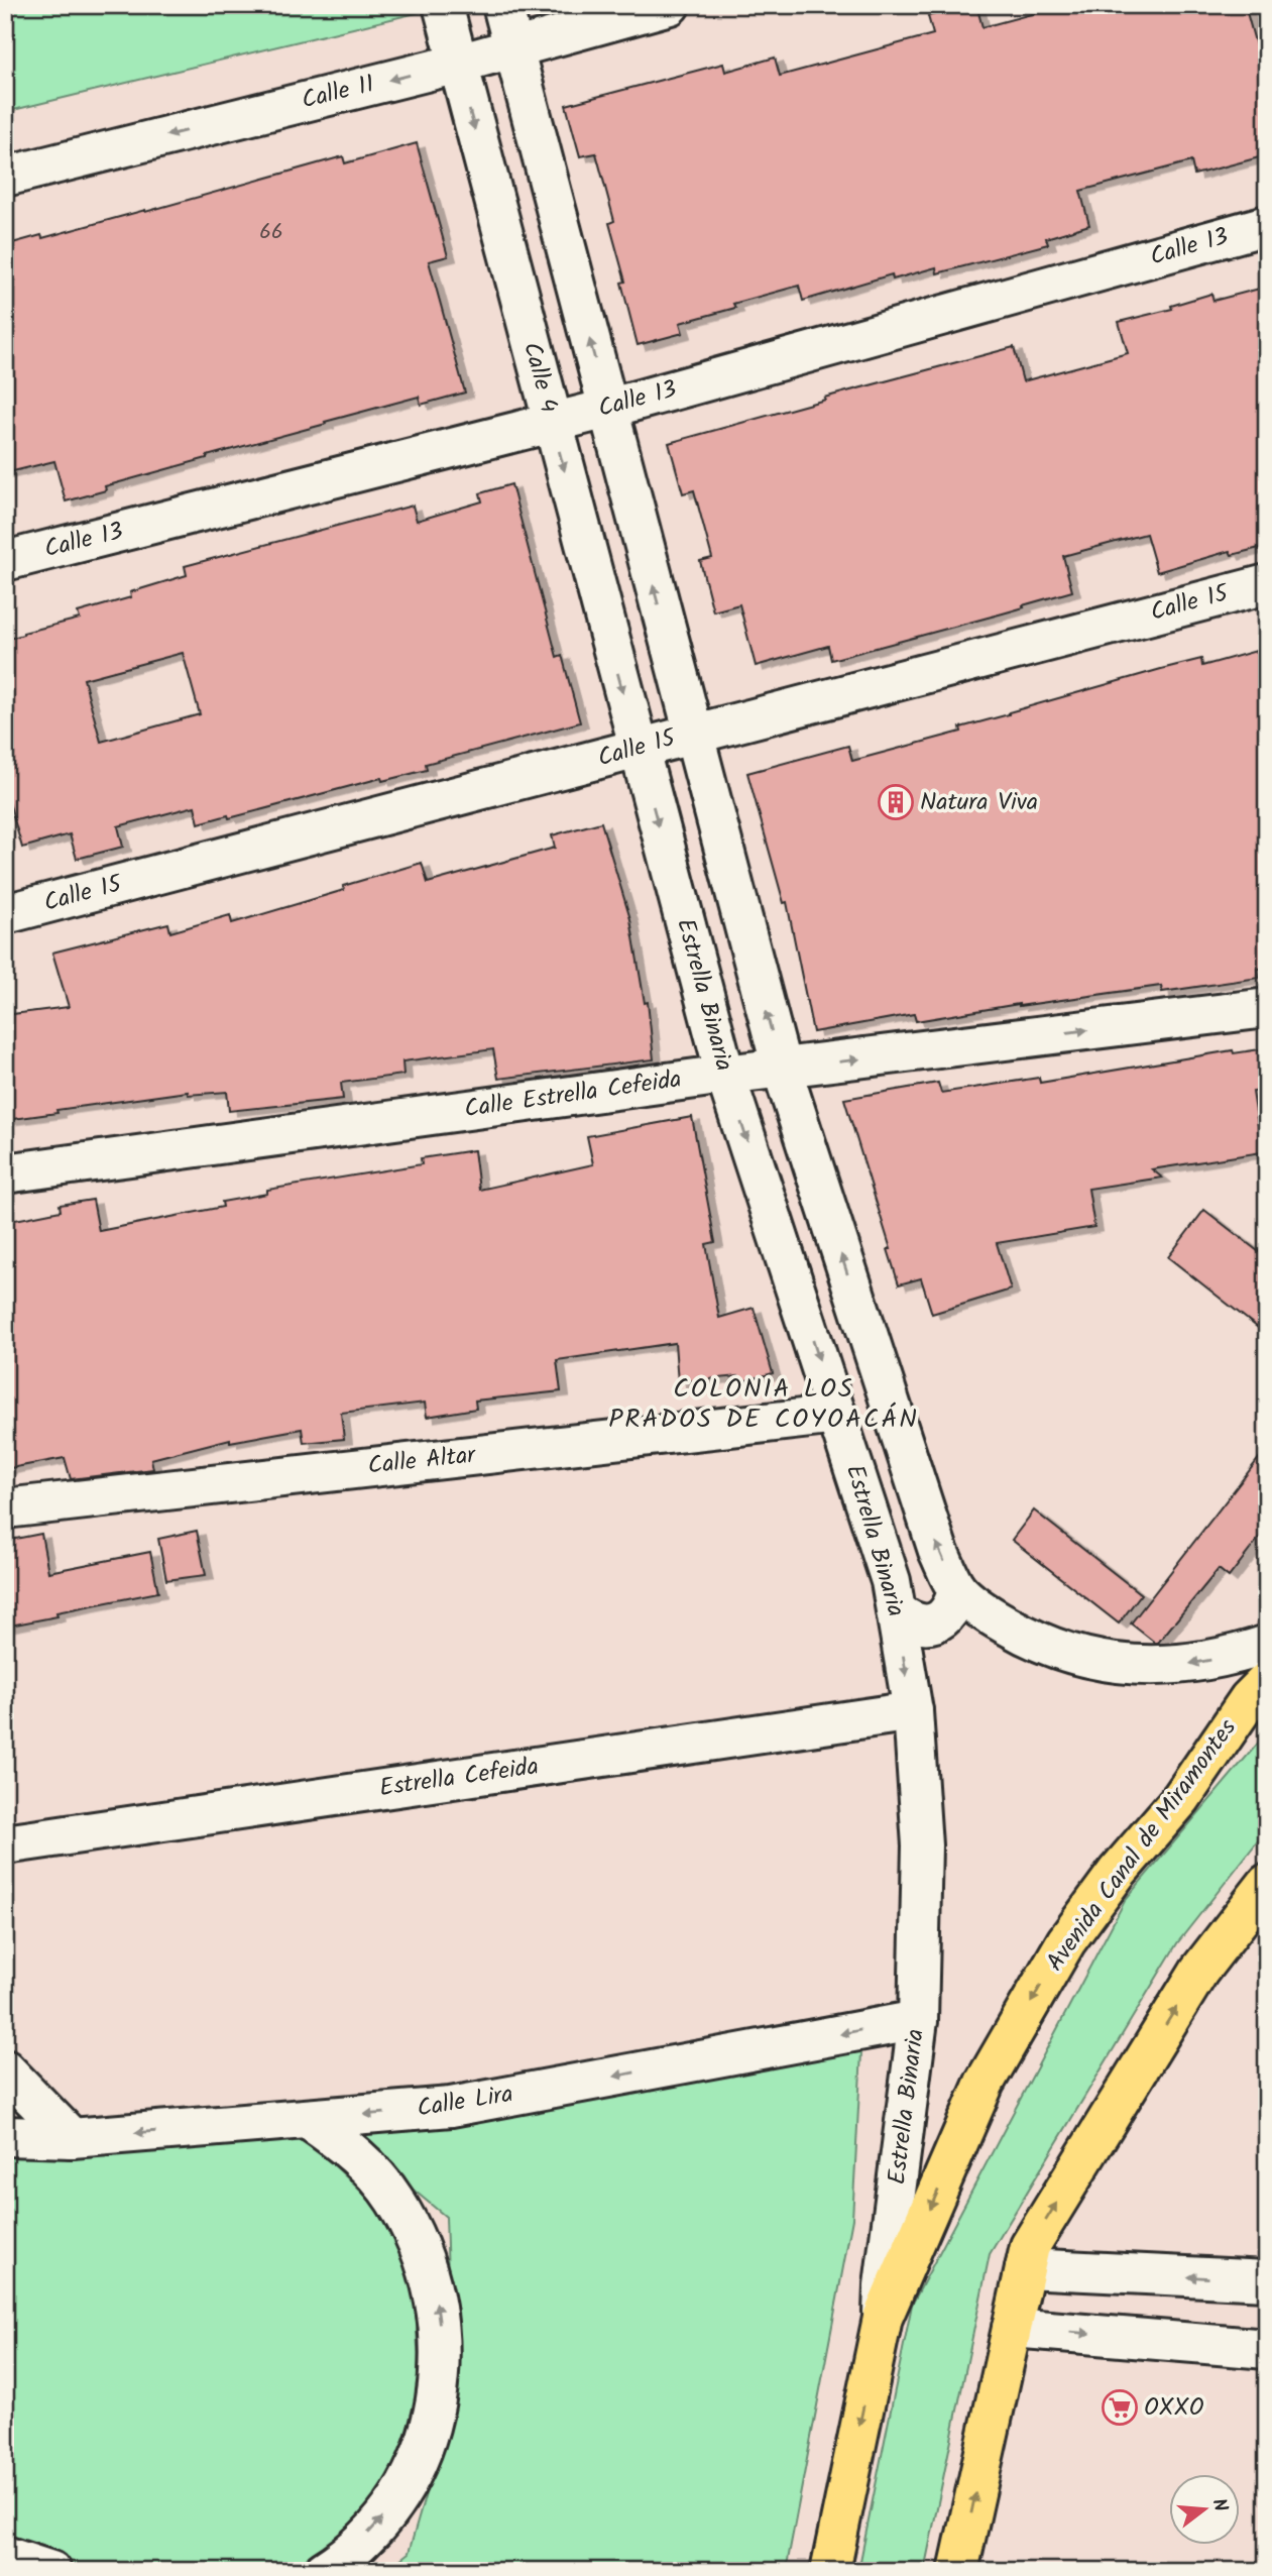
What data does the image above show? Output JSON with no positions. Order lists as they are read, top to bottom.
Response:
{
  "streets": {
    "main road": ["Avenida Canal de Miramontes"],
    "street": [
      "Calle 11",
      "Calle 13",
      "Calle 4",
      "Calle 15",
      "Estrella Binaria",
      "Calle Estrella Cefeida",
      "Calle Altar",
      "Estrella Cefeida",
      "Calle Lira"
    ]
  },
  "crossings": [
    ["Calle 11", "Calle 4"],
    ["Calle 13", "Calle 4"],
    ["Calle 4", "Calle 15"],
    ["Calle 4", "Estrella Binaria"],
    ["Calle 15", "Estrella Binaria"],
    ["Estrella Binaria", "Calle Estrella Cefeida"],
    ["Estrella Binaria", "Calle Altar"],
    ["Estrella Binaria", "Estrella Cefeida"],
    ["Estrella Binaria", "Avenida Canal de Miramontes"],
    ["Estrella Binaria", "Calle Lira"]
  ],
  "one_way": ["Calle 11", "Calle Estrella Cefeida", "Calle Lira"],
  "districts": ["COLONIA LOS PRADOS DE COYOACÁN"],
  "places": {
    "building": ["Natura Viva"],
    "supermarket": ["OXXO"]
  },
  "house_numbers": ["66"],
  "north": "right"
}
